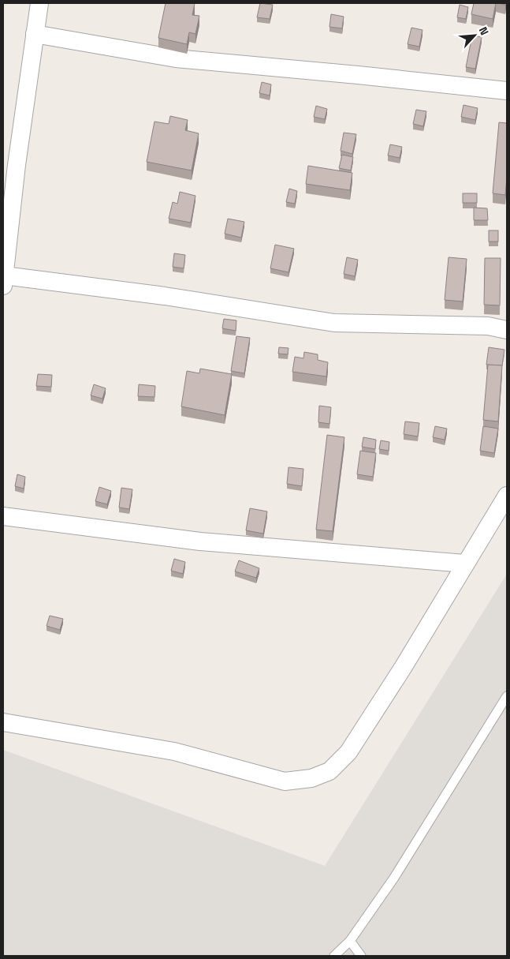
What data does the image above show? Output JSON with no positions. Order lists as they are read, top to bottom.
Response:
{
  "north": "top right"
}
